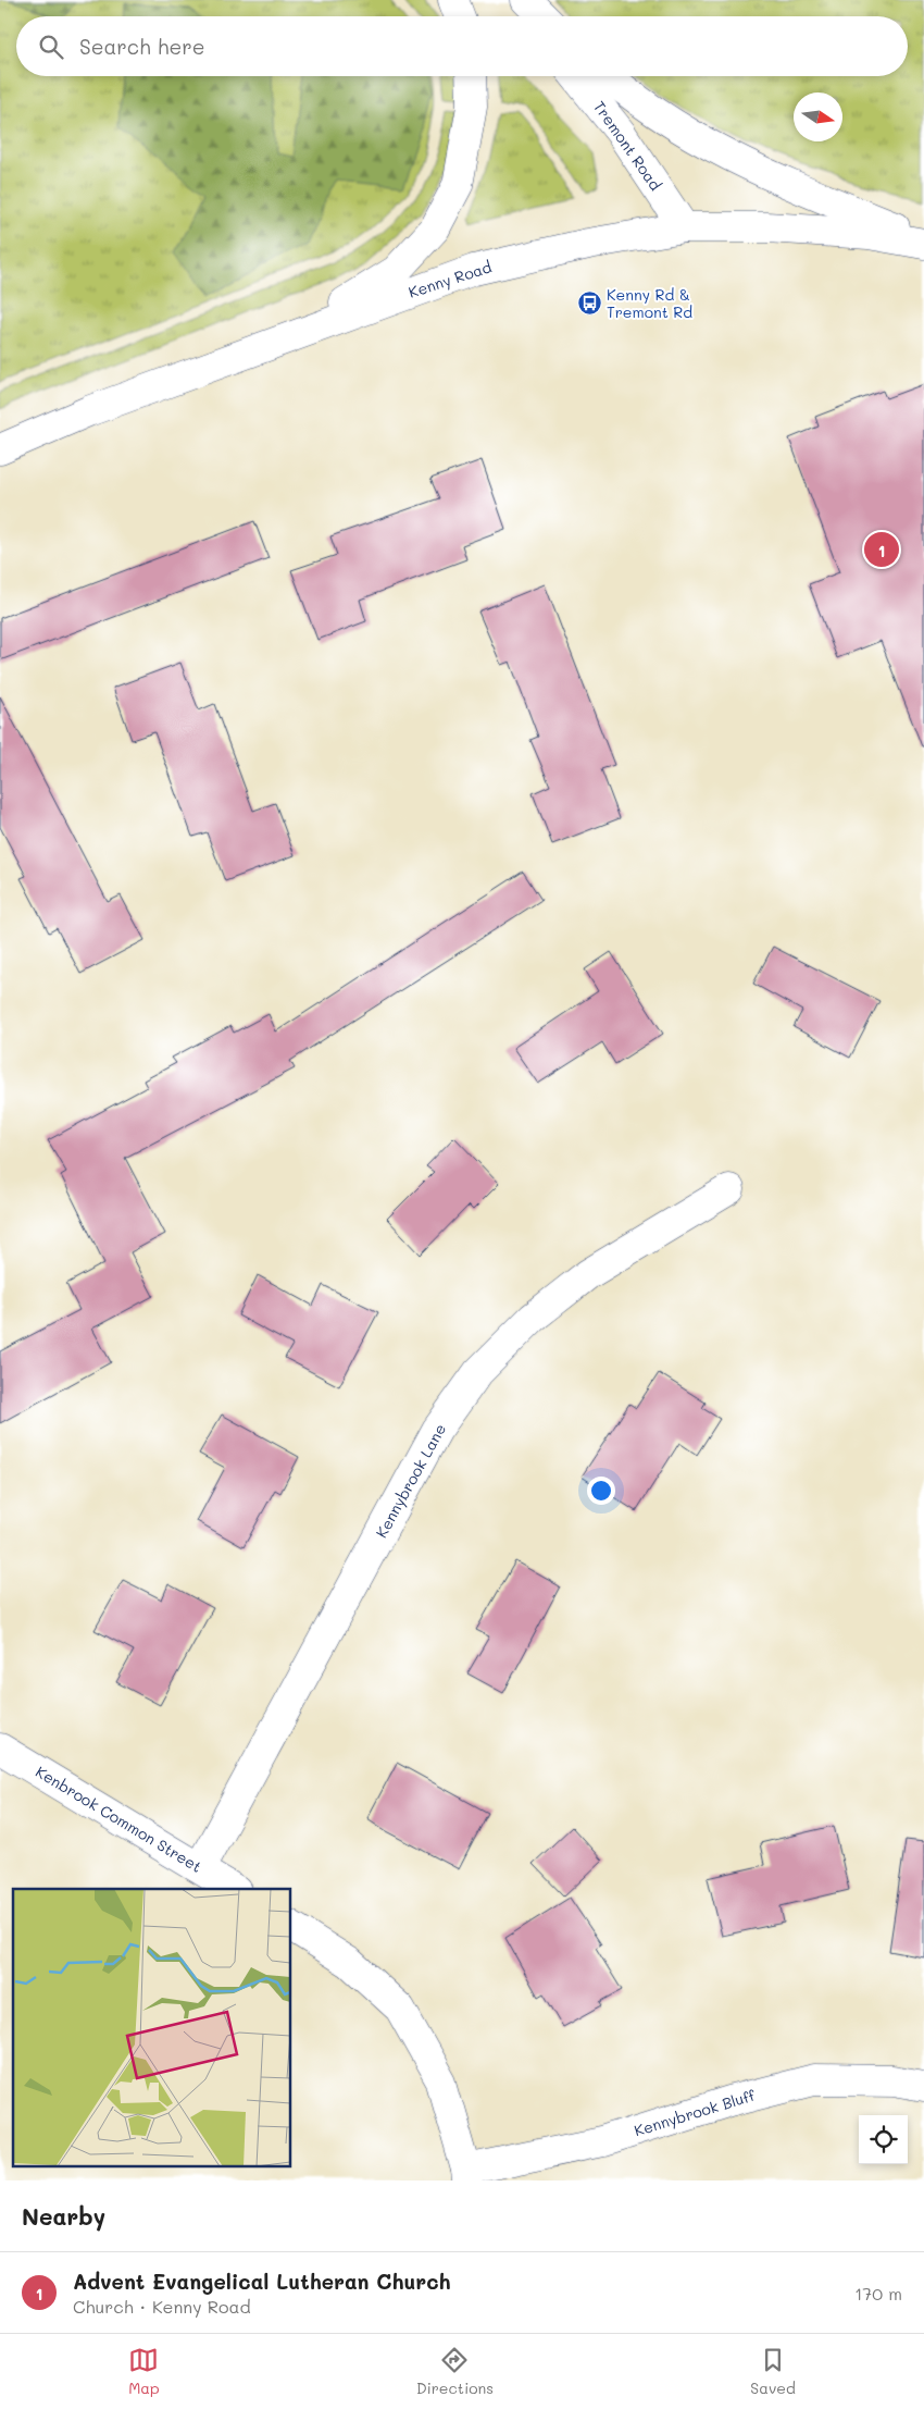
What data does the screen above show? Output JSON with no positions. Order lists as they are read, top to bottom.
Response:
{
  "streets": {
    "main road": [
      "Tremont Road",
      "Kenny Road",
      "Kennybrook Lane",
      "Kenbrook Common Street",
      "Kennybrook Bluff"
    ]
  },
  "crossings": [
    ["Tremont Road", "Kenny Road"],
    ["Kennybrook Lane", "Kenbrook Common Street"]
  ],
  "places": {
    "bus stop": ["Kenny Rd & Tremont Rd"]
  },
  "north": "right",
  "page": {
    "search": "Search here",
    "pins": "1",
    "heading": "Nearby",
    "list": [
      {
        "mark": "1",
        "name": "Advent Evangelical Lutheran Church",
        "note": "Church · Kenny Road",
        "value": "170 m"
      }
    ],
    "nav": ["Map", "Directions", "Saved"]
  }
}
